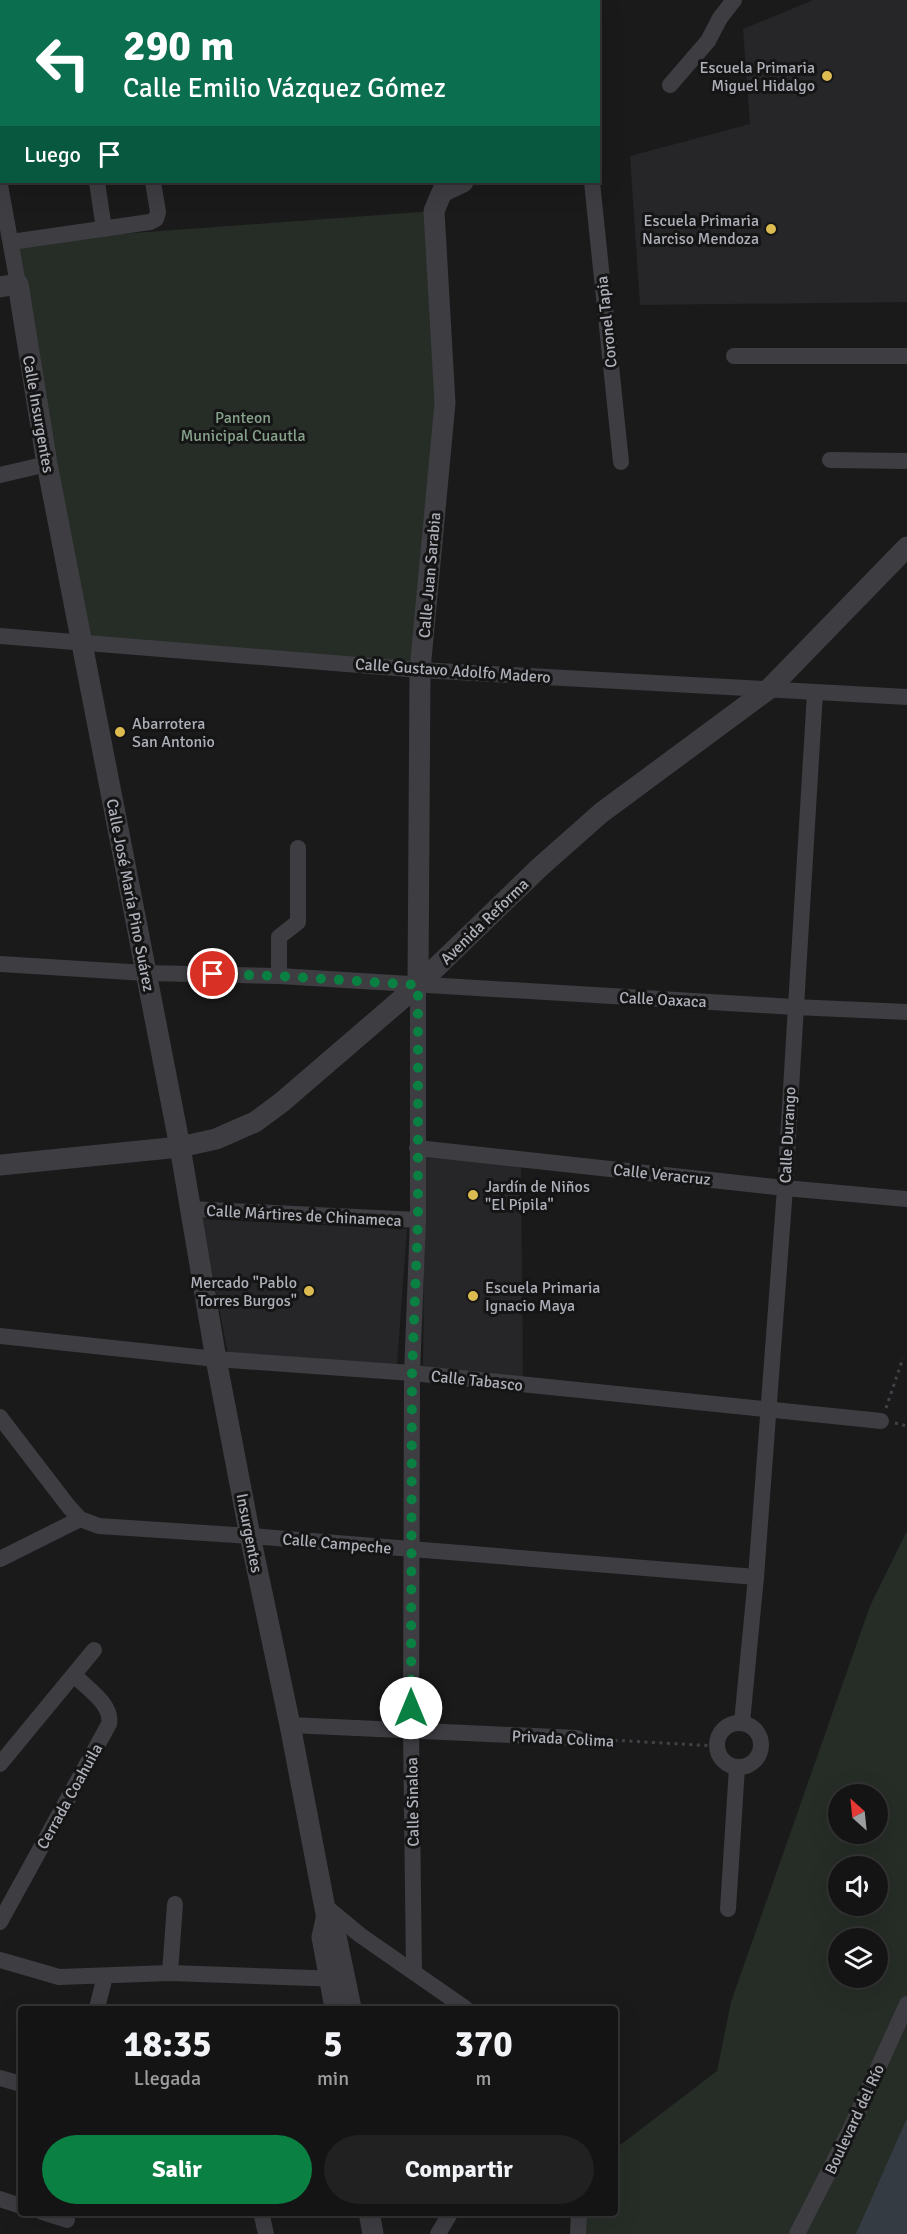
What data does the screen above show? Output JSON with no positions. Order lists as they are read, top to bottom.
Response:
{
  "streets": {
    "street": [
      "Coronel Tapia",
      "Calle Insurgentes",
      "Calle Juan Sarabia",
      "Calle Gustavo Adolfo Madero",
      "Calle José María Pino Suárez",
      "Avenida Reforma",
      "Calle Oaxaca",
      "Calle Durango",
      "Calle Veracruz",
      "Calle Mártires de Chinameca",
      "Calle Tabasco",
      "Insurgentes",
      "Calle Campeche",
      "Privada Colima",
      "Cerrada Coahuila",
      "Calle Sinaloa",
      "Boulevard del Río"
    ]
  },
  "crossings": [
    ["Calle Insurgentes", "Calle Gustavo Adolfo Madero"],
    ["Calle Insurgentes", "Calle José María Pino Suárez"],
    ["Calle Juan Sarabia", "Calle Gustavo Adolfo Madero"],
    ["Calle Juan Sarabia", "Avenida Reforma"],
    ["Calle Juan Sarabia", "Calle Oaxaca"],
    ["Calle Juan Sarabia", "Calle Sinaloa"],
    ["Calle Gustavo Adolfo Madero", "Calle José María Pino Suárez"],
    ["Calle Gustavo Adolfo Madero", "Avenida Reforma"],
    ["Calle Gustavo Adolfo Madero", "Calle Durango"],
    ["Calle José María Pino Suárez", "Avenida Reforma"],
    ["Calle José María Pino Suárez", "Calle Oaxaca"],
    ["Calle José María Pino Suárez", "Insurgentes"],
    ["Avenida Reforma", "Calle Oaxaca"],
    ["Avenida Reforma", "Insurgentes"],
    ["Avenida Reforma", "Calle Sinaloa"],
    ["Calle Oaxaca", "Calle Durango"],
    ["Calle Oaxaca", "Calle Sinaloa"],
    ["Calle Durango", "Calle Veracruz"],
    ["Calle Durango", "Calle Tabasco"],
    ["Calle Durango", "Calle Campeche"],
    ["Calle Durango", "Privada Colima"],
    ["Calle Veracruz", "Calle Sinaloa"],
    ["Calle Mártires de Chinameca", "Insurgentes"],
    ["Calle Mártires de Chinameca", "Calle Sinaloa"],
    ["Calle Tabasco", "Insurgentes"],
    ["Calle Tabasco", "Calle Sinaloa"],
    ["Insurgentes", "Calle Campeche"],
    ["Insurgentes", "Privada Colima"],
    ["Calle Campeche", "Calle Sinaloa"],
    ["Privada Colima", "Calle Sinaloa"]
  ],
  "parks": ["Panteon Municipal Cuautla"],
  "places": [
    "Escuela Primaria Miguel Hidalgo",
    "Escuela Primaria Narciso Mendoza",
    "Abarrotera San Antonio",
    "Jardín de Niños \"El Pípila\"",
    "Mercado \"Pablo Torres Burgos\"",
    "Escuela Primaria Ignacio Maya"
  ],
  "north": "top left",
  "page": {
    "turn": ["290 m", "Calle Emilio Vázquez Gómez"],
    "then": "Luego",
    "eta": [
      "18:35",
      "Llegada",
      "5",
      "min",
      "370",
      "m"
    ],
    "buttons": ["Salir", "Compartir"]
  }
}
